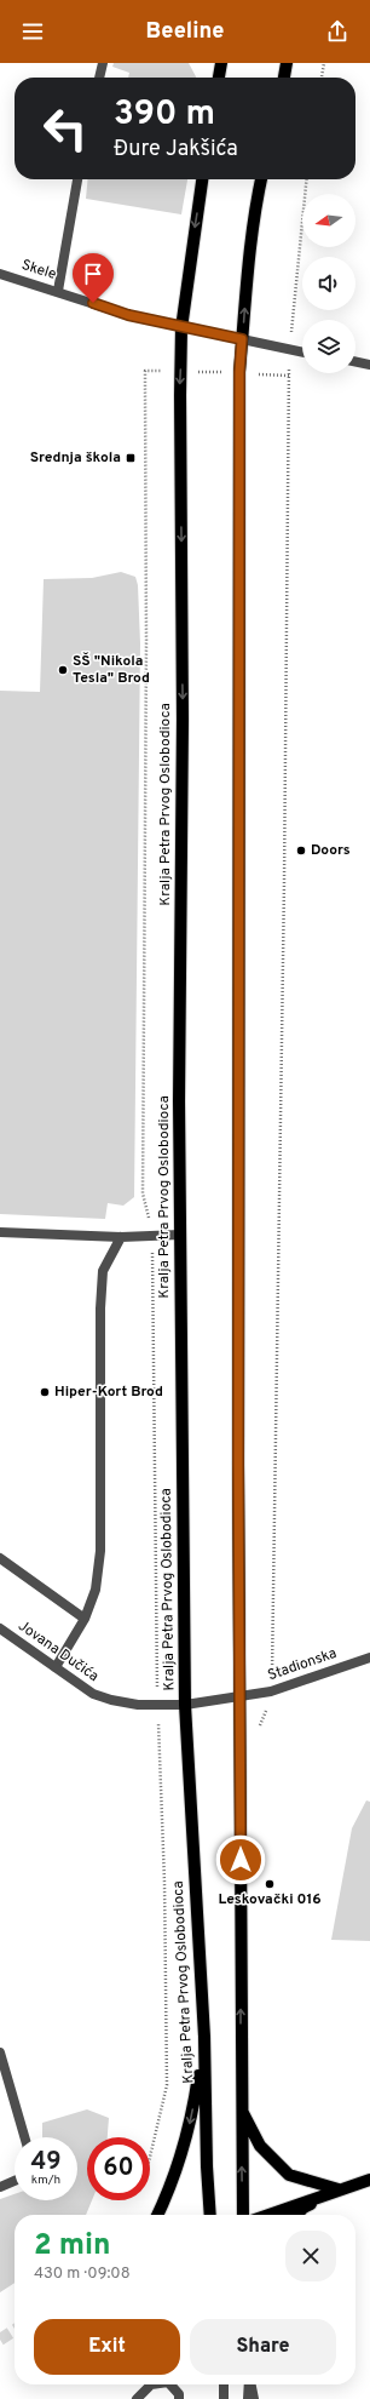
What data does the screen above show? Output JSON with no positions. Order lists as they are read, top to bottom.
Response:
{
  "streets": {
    "main road": ["Kralja Petra Prvog Oslobodioca"],
    "street": ["Skele", "Jovana Dučića", "Stadionska"]
  },
  "crossings": [
    ["Skele", "Kralja Petra Prvog Oslobodioca"],
    ["Kralja Petra Prvog Oslobodioca", "Jovana Dučića"],
    ["Kralja Petra Prvog Oslobodioca", "Stadionska"],
    ["Jovana Dučića", "Stadionska"]
  ],
  "places": {
    "transit": ["Srednja škola"],
    "other": [
      "SŠ \"Nikola Tesla\" Brod",
      "Doors",
      "Hiper-Kort Brod",
      "Leskovački 016"
    ]
  },
  "north": "left",
  "page": {
    "header": "Beeline",
    "turn": ["390 m", "Đure Jakšića"],
    "speed": "49 km/h",
    "limit": "60",
    "heading": ["2 min", "430 m · 09:08"],
    "buttons": ["Exit", "Share"]
  }
}
